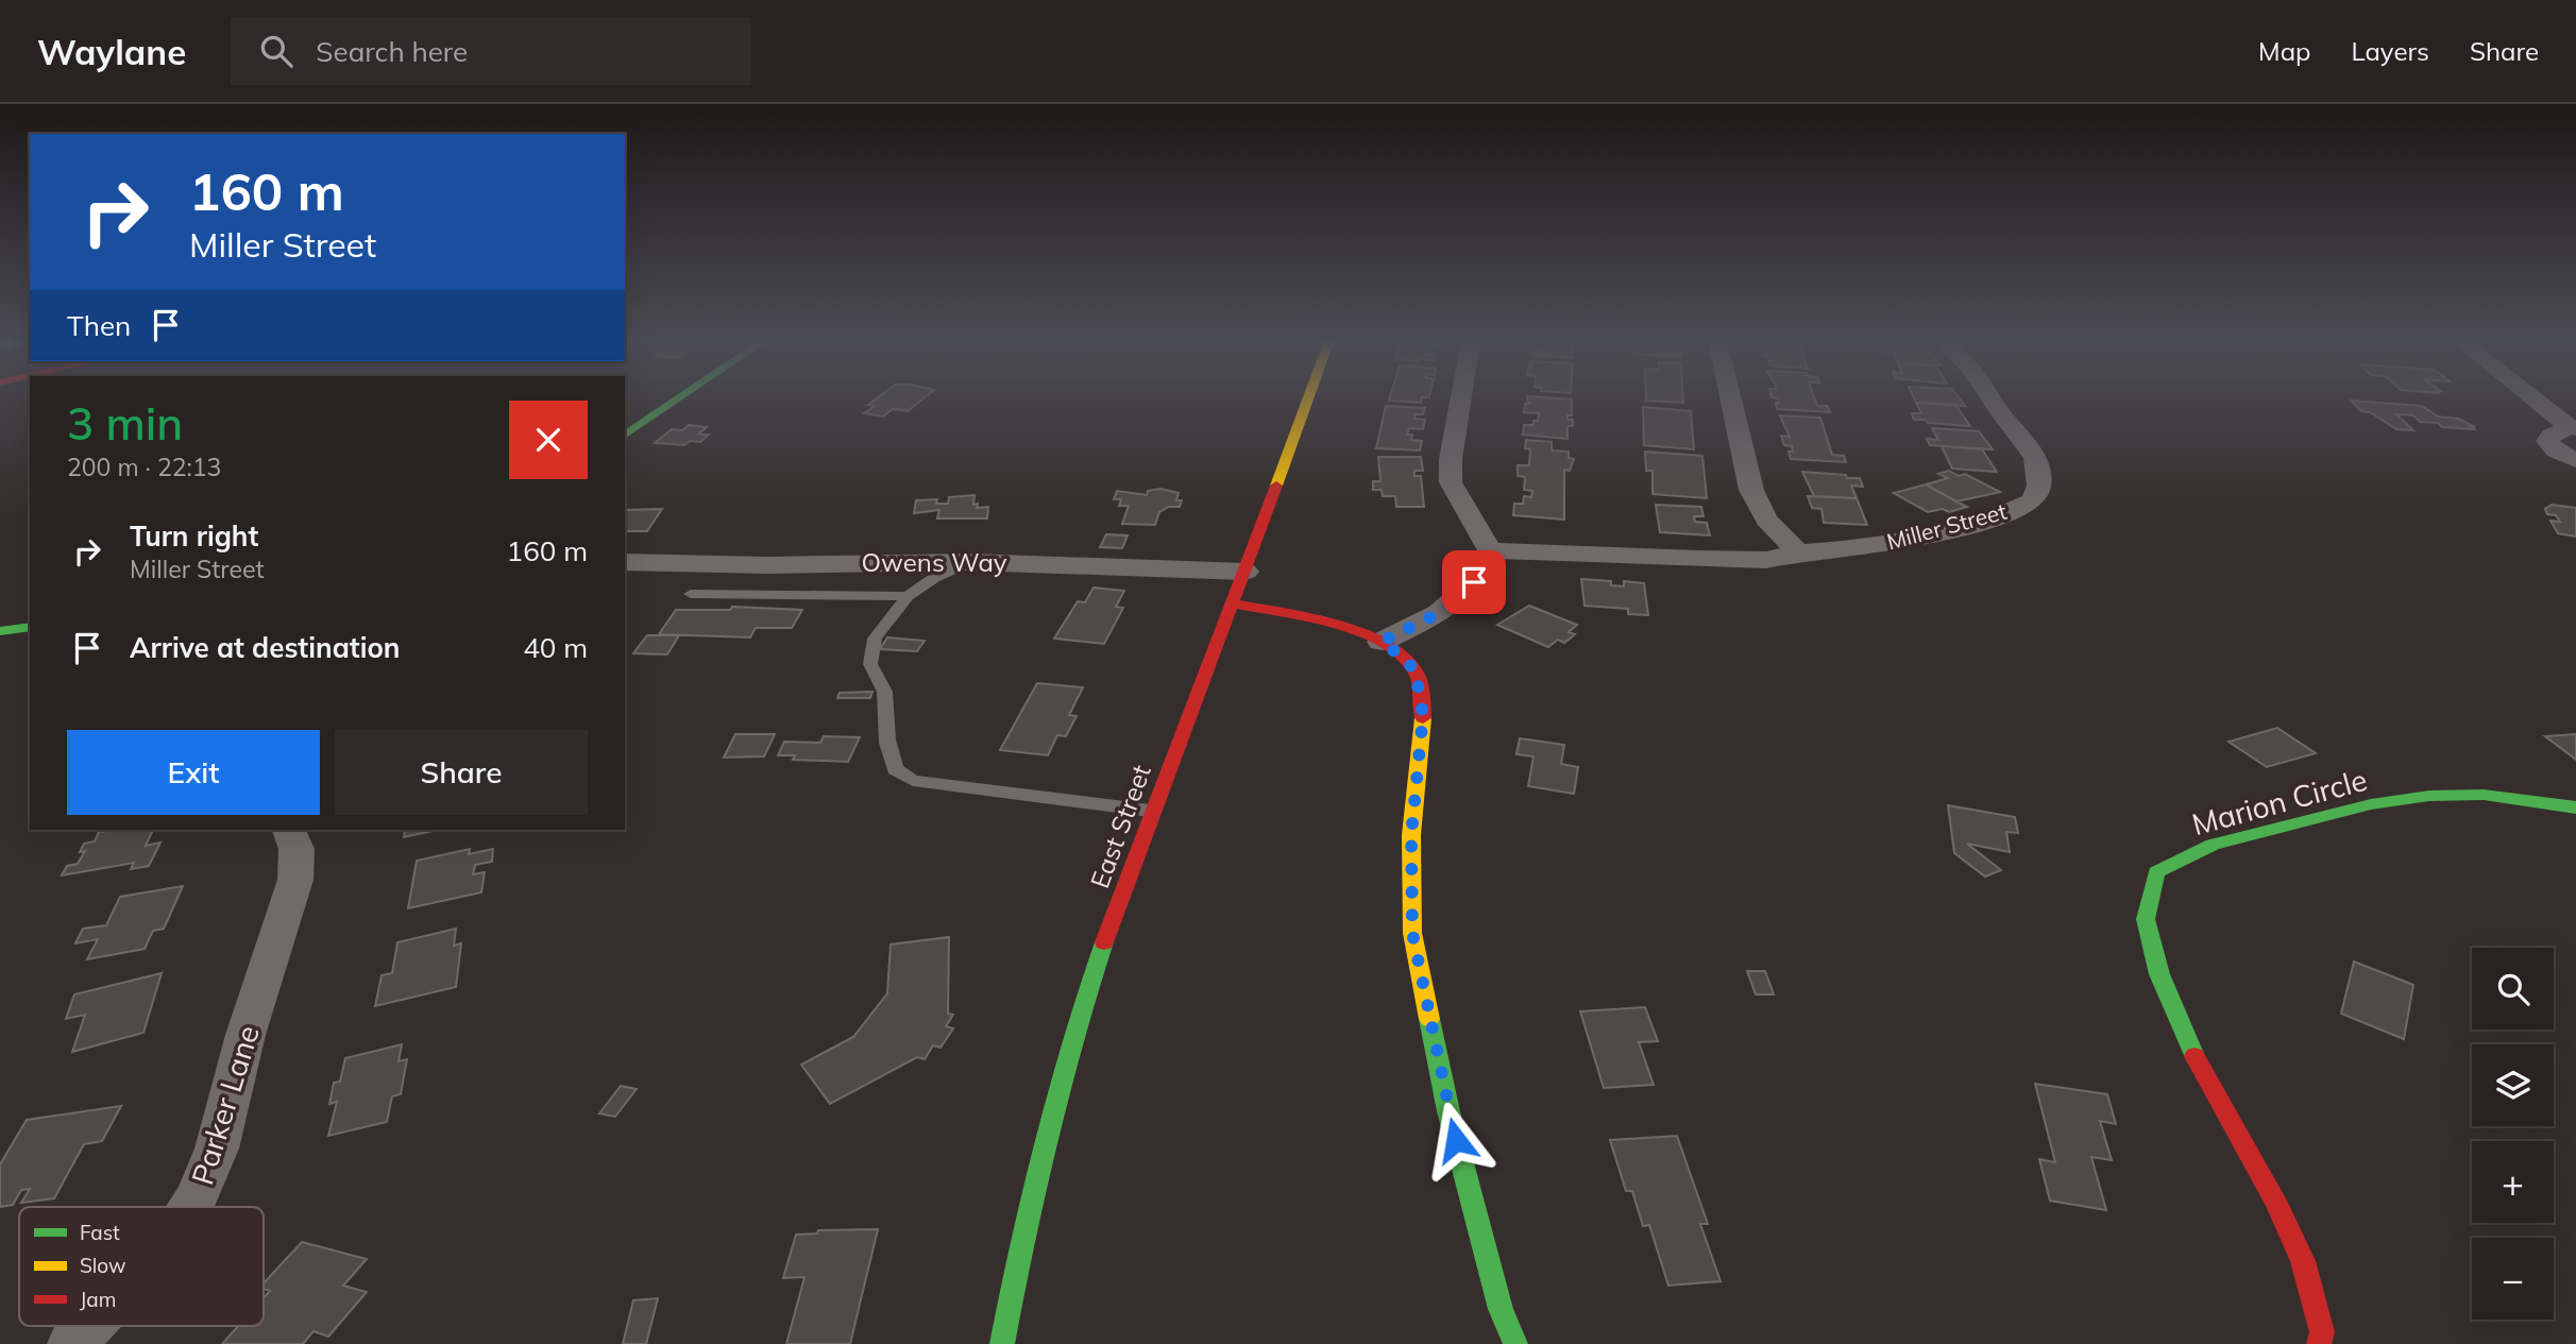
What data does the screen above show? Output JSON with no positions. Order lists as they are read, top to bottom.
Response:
{
  "streets": {
    "main road": ["Marion Circle", "East Street"],
    "street": ["Miller Street", "Owens Way", "Parker Lane"]
  },
  "crossings": [
    ["Owens Way", "East Street"]
  ],
  "legend": ["Fast", "Slow", "Jam"],
  "page": {
    "header": "Waylane",
    "search": "Search here",
    "nav": ["Map", "Layers", "Share"],
    "turn": ["160 m", "Miller Street"],
    "then": "Then",
    "heading": ["3 min", "200 m · 22:13"],
    "list": [
      {
        "name": "Turn right",
        "note": "Miller Street",
        "value": "160 m"
      },
      {
        "name": "Arrive at destination",
        "value": "40 m"
      }
    ],
    "buttons": ["Exit", "Share"],
    "map_buttons": ["+", "−"]
  }
}
